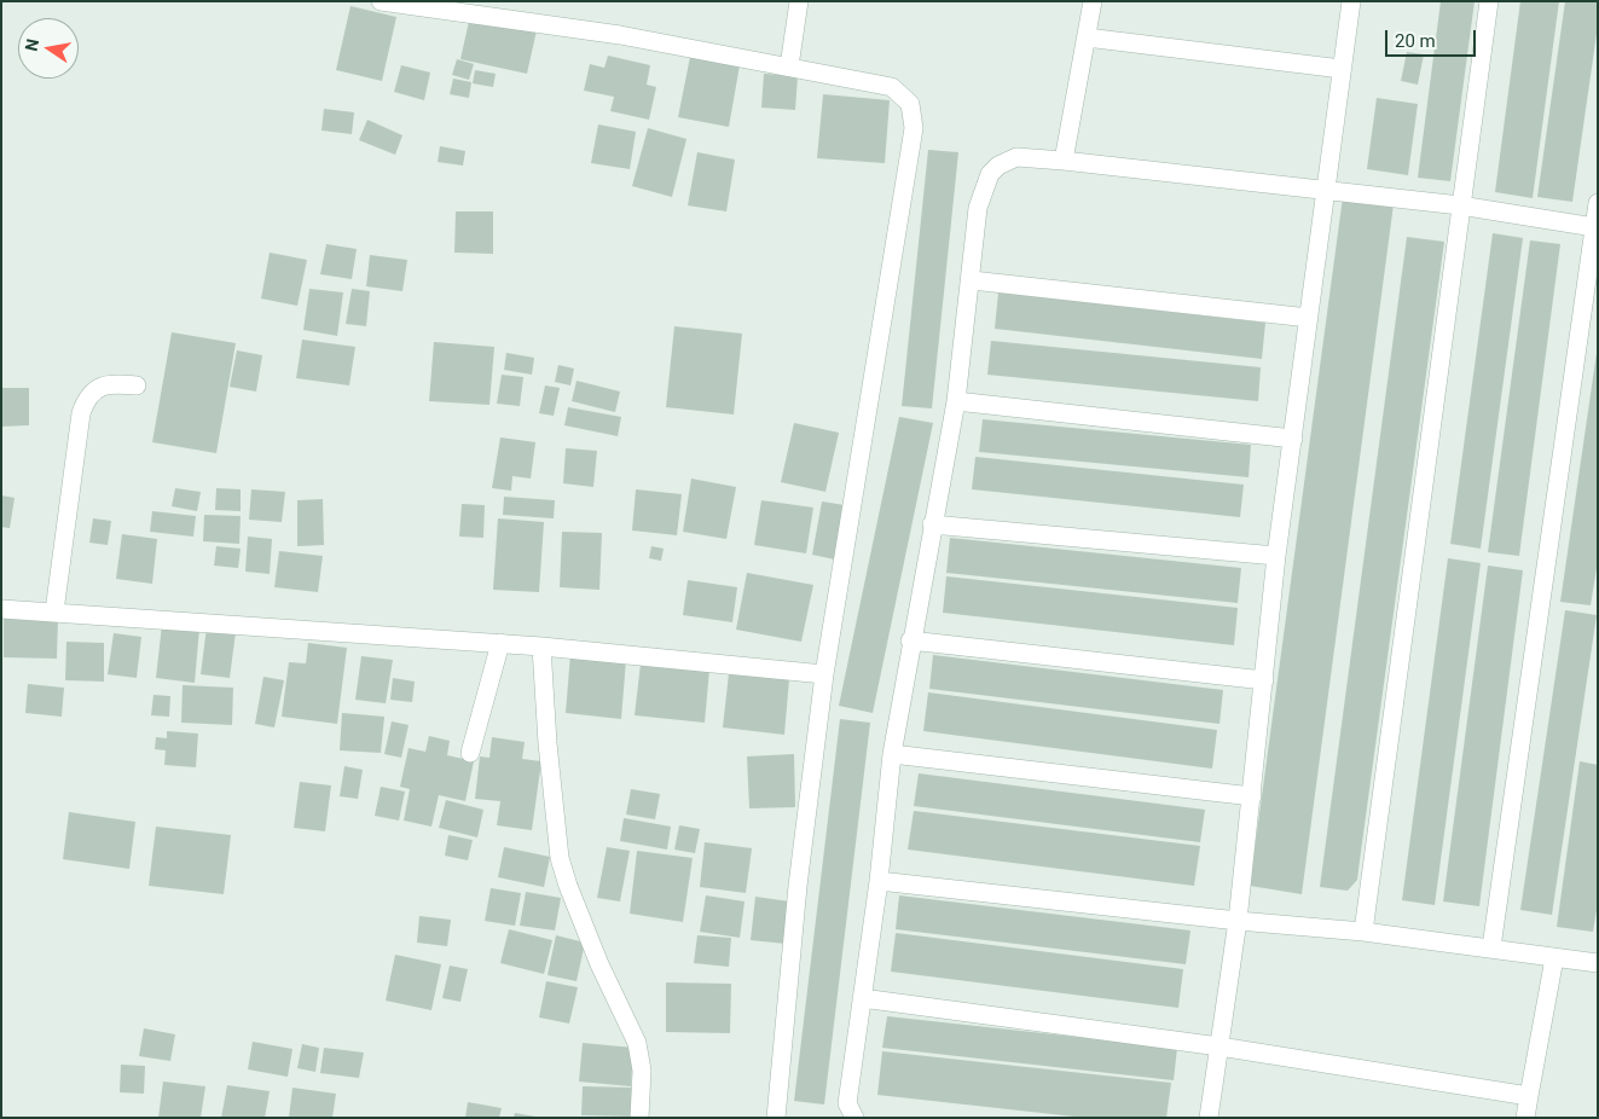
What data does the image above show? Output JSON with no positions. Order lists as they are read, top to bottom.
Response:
{
  "scale_bar": "20 m",
  "north": "left"
}
